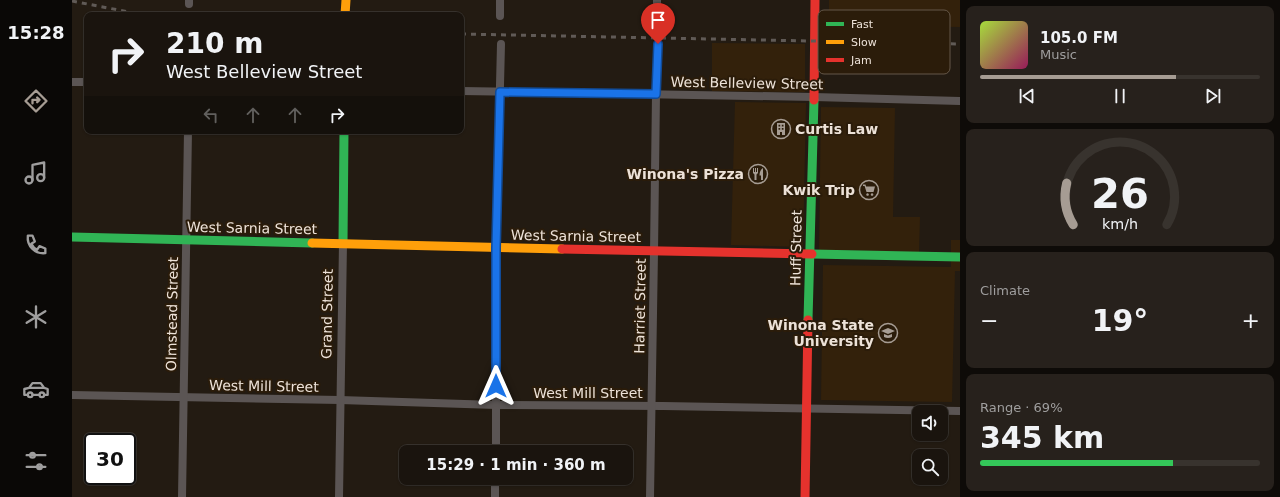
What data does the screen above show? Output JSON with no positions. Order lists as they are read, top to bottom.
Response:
{
  "streets": {
    "street": [
      "West Belleview Street",
      "West Sarnia Street",
      "Huff Street",
      "Harriet Street",
      "Olmstead Street",
      "Grand Street",
      "West Mill Street"
    ]
  },
  "crossings": [
    ["West Belleview Street", "Huff Street"],
    ["West Belleview Street", "Harriet Street"],
    ["West Sarnia Street", "Huff Street"],
    ["West Sarnia Street", "Harriet Street"],
    ["West Sarnia Street", "Olmstead Street"],
    ["West Sarnia Street", "Grand Street"],
    ["Huff Street", "West Mill Street"],
    ["Harriet Street", "West Mill Street"],
    ["Olmstead Street", "West Mill Street"],
    ["Grand Street", "West Mill Street"]
  ],
  "places": {
    "building": ["Curtis Law"],
    "restaurant": ["Winona's Pizza"],
    "supermarket": ["Kwik Trip"],
    "school or university": ["Winona State University"]
  },
  "legend": ["Fast", "Slow", "Jam"],
  "page": {
    "tabs": "15:28",
    "turn": ["210 m", "West Belleview Street"],
    "song": ["105.0 FM", "Music"],
    "tile": [
      "Climate",
      ["Range · 69%", "345 km"]
    ],
    "heat": ["−", "19°", "+"],
    "limit": "30",
    "trip": "15:29 · 1 min · 360 m",
    "gauge": ["26", "km/h"]
  }
}
